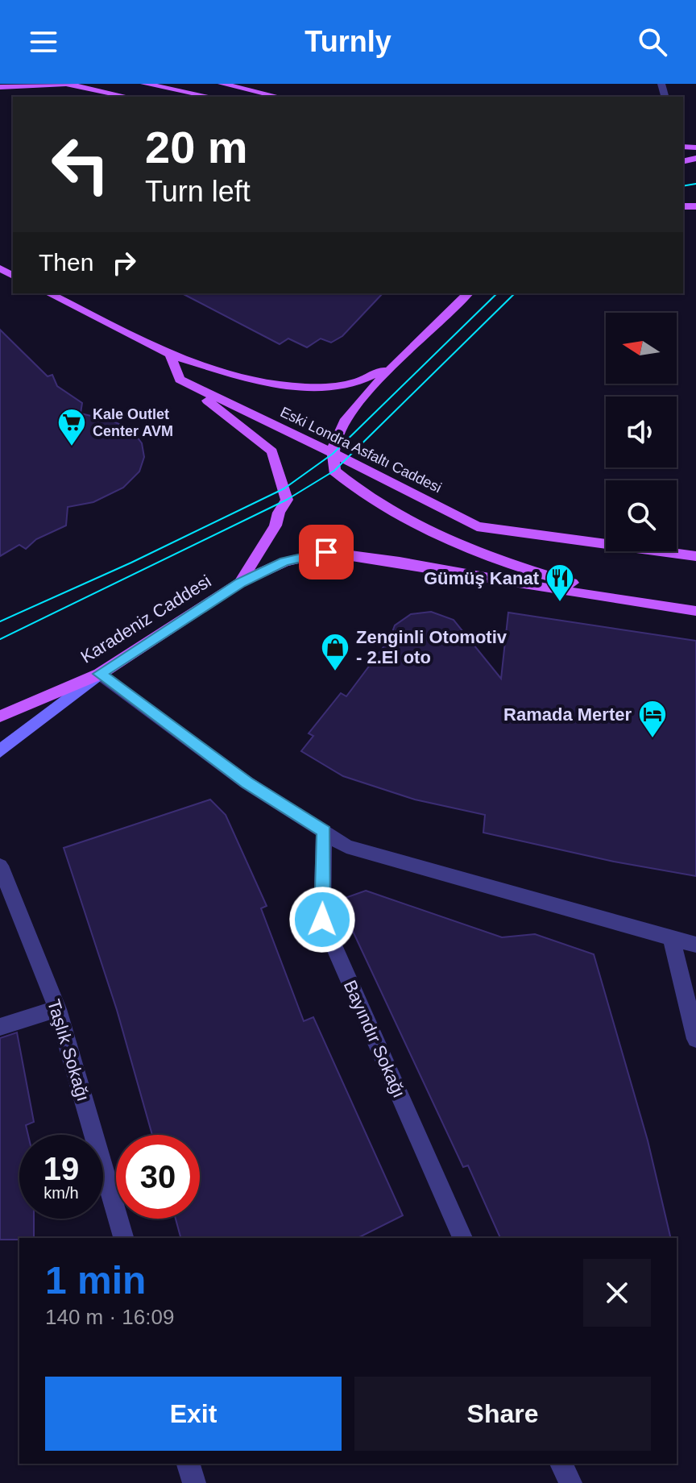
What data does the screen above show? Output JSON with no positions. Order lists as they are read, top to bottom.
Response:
{
  "streets": {
    "main road": ["Eski Londra Asfaltı Caddesi", "Karadeniz Caddesi"],
    "street": ["Bayındır Sokağı", "Taşlık Sokağı"]
  },
  "places": {
    "supermarket": ["Kale Outlet Center AVM"],
    "restaurant": ["Gümüş Kanat"],
    "shop": ["Zenginli Otomotiv - 2.El oto"],
    "hotel": ["Ramada Merter"]
  },
  "north": "left",
  "page": {
    "header": "Turnly",
    "turn": ["20 m", "Turn left"],
    "then": "Then",
    "speed": "19 km/h",
    "limit": "30",
    "heading": ["1 min", "140 m · 16:09"],
    "buttons": ["Exit", "Share"]
  }
}
